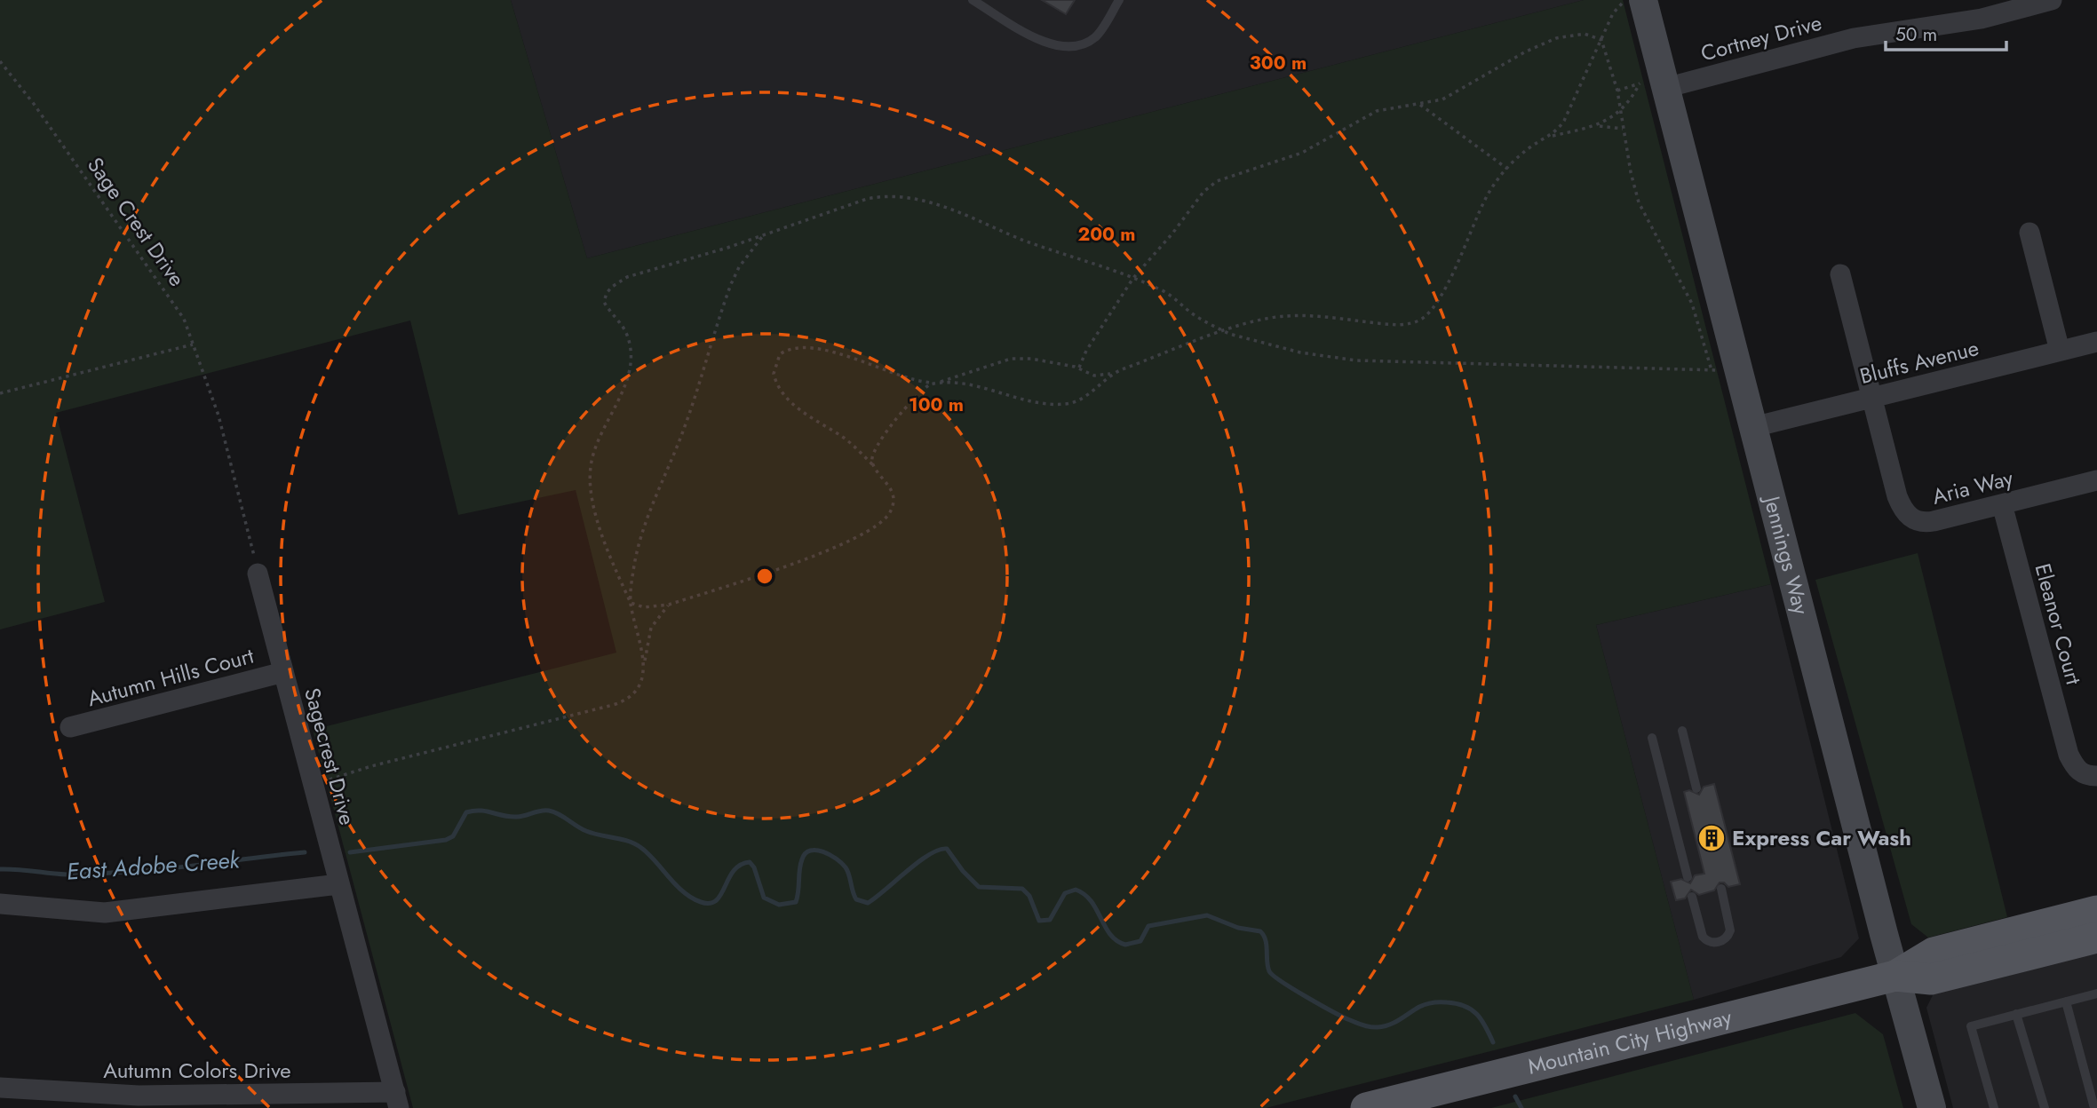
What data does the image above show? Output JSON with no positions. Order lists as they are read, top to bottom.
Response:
{
  "streets": {
    "main road": ["Mountain City Highway"],
    "street": [
      "Cortney Drive",
      "Bluffs Avenue",
      "Aria Way",
      "Jennings Way",
      "Eleanor Court",
      "Autumn Hills Court",
      "Sagecrest Drive",
      "Autumn Colors Drive"
    ],
    "path": ["Sage Crest Drive"]
  },
  "crossings": [
    ["Cortney Drive", "Jennings Way"],
    ["Sage Crest Drive", "Sagecrest Drive"],
    ["Bluffs Avenue", "Aria Way"],
    ["Bluffs Avenue", "Jennings Way"],
    ["Aria Way", "Eleanor Court"],
    ["Jennings Way", "Mountain City Highway"],
    ["Autumn Hills Court", "Sagecrest Drive"],
    ["Sagecrest Drive", "Autumn Colors Drive"]
  ],
  "water": ["East Adobe Creek"],
  "places": {
    "building": ["Express Car Wash"]
  },
  "scale_bar": "50 m",
  "rings": ["300 m", "200 m", "100 m"]
}
